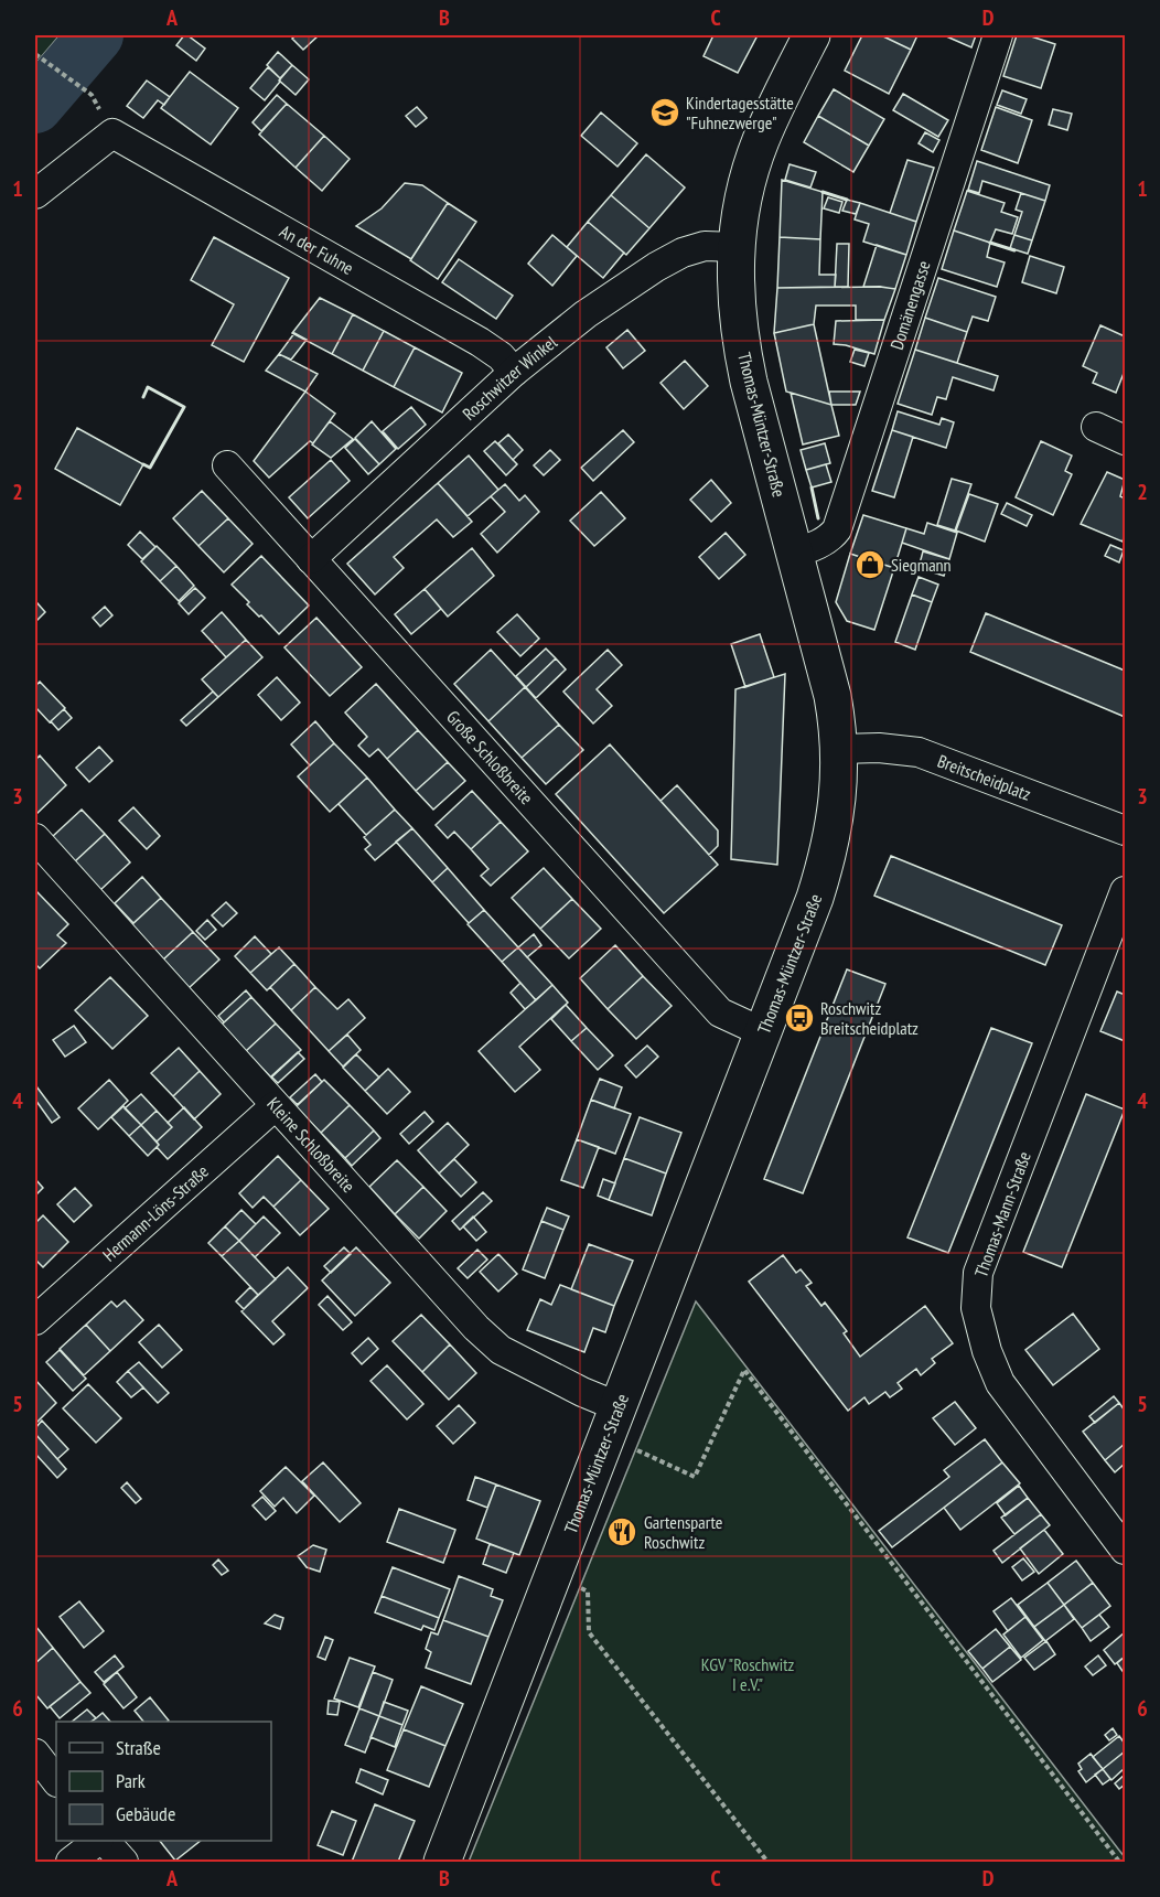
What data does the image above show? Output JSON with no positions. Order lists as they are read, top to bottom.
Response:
{
  "streets": {
    "main road": ["Thomas-Müntzer-Straße"],
    "street": [
      "An der Fuhne",
      "Domänengasse",
      "Roschwitzer Winkel",
      "Große Schloßbreite",
      "Breitscheidplatz",
      "Kleine Schloßbreite",
      "Hermann-Löns-Straße",
      "Thomas-Mann-Straße"
    ]
  },
  "crossings": [
    ["An der Fuhne", "Roschwitzer Winkel"],
    ["Domänengasse", "Thomas-Müntzer-Straße"],
    ["Roschwitzer Winkel", "Thomas-Müntzer-Straße"],
    ["Roschwitzer Winkel", "Große Schloßbreite"],
    ["Thomas-Müntzer-Straße", "Große Schloßbreite"],
    ["Thomas-Müntzer-Straße", "Breitscheidplatz"],
    ["Thomas-Müntzer-Straße", "Kleine Schloßbreite"],
    ["Kleine Schloßbreite", "Hermann-Löns-Straße"]
  ],
  "parks": ["KGV \"Roschwitz I e.V.\""],
  "places": {
    "school or university": ["Kindertagesstätte \"Fuhnezwerge\""],
    "shop": ["Siegmann"],
    "bus stop": ["Roschwitz Breitscheidplatz"],
    "restaurant": ["Gartensparte Roschwitz"]
  },
  "legend": ["Straße", "Park", "Gebäude"],
  "grid": {
    "columns": [
      "A",
      "B",
      "C",
      "D"
    ],
    "rows": [
      "1",
      "2",
      "3",
      "4",
      "5",
      "6"
    ]
  }
}
